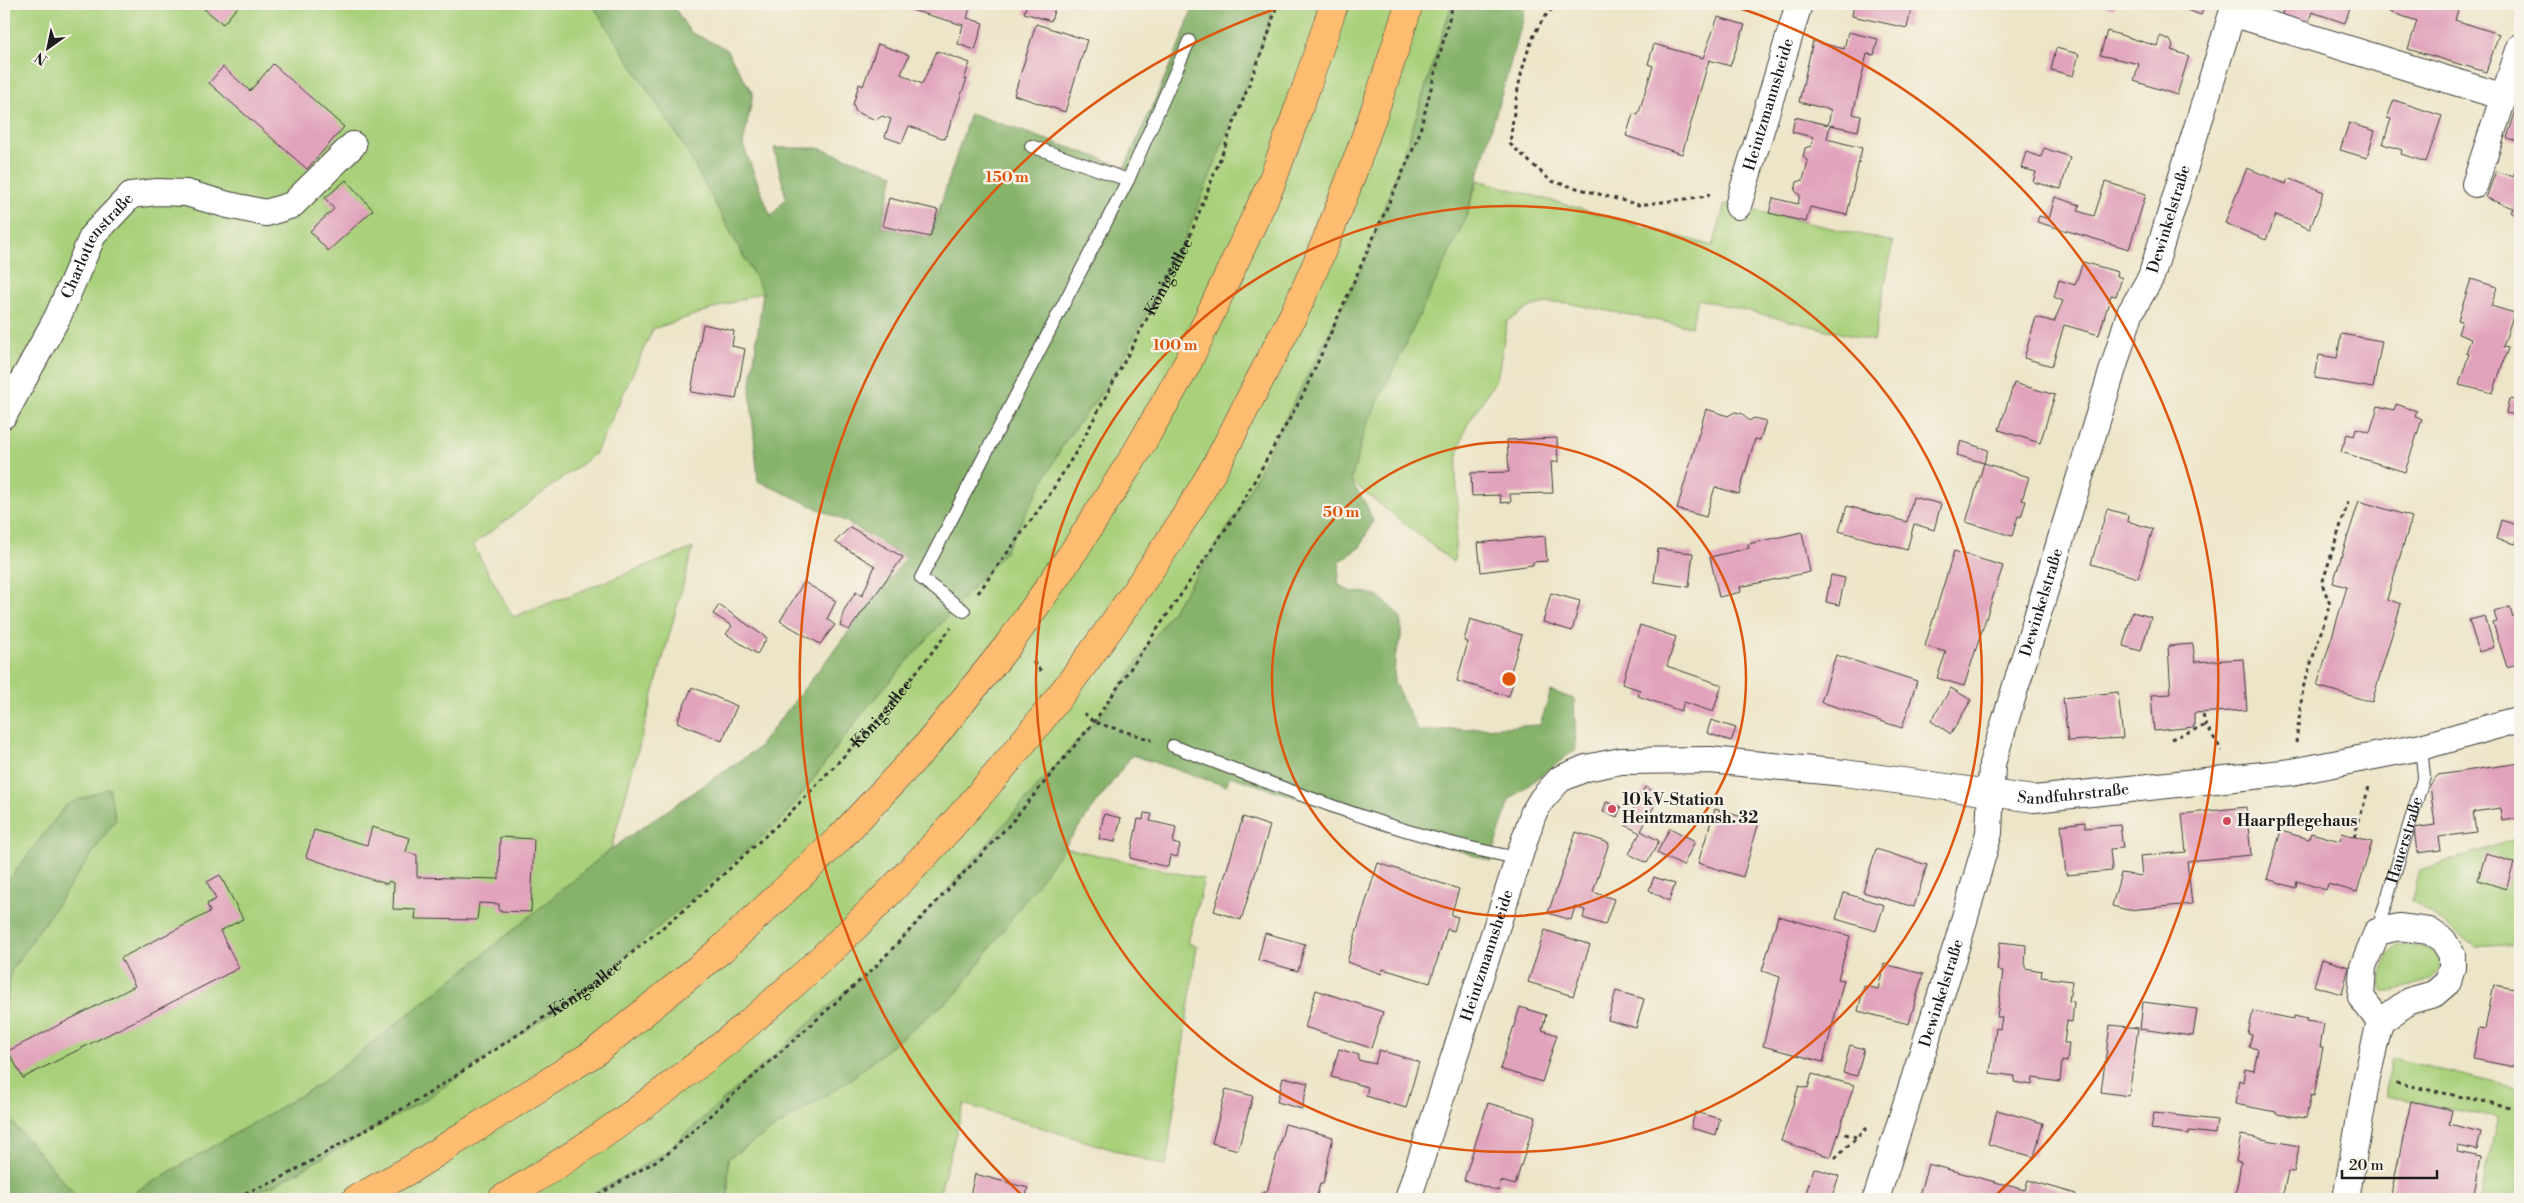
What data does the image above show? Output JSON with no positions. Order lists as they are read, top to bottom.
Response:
{
  "streets": {
    "street": [
      "Heintzmannsheide",
      "Dewinkelstraße",
      "Charlottenstraße",
      "Sandfuhrstraße",
      "Hauerstraße"
    ],
    "path": ["Königsallee"]
  },
  "crossings": [
    ["Heintzmannsheide", "Sandfuhrstraße"],
    ["Dewinkelstraße", "Sandfuhrstraße"],
    ["Sandfuhrstraße", "Hauerstraße"]
  ],
  "places": ["10 kV-Station Heintzmannsh. 32", "Haarpflegehaus"],
  "scale_bar": "20 m",
  "north": "bottom left",
  "rings": ["150 m", "100 m", "50 m"]
}
